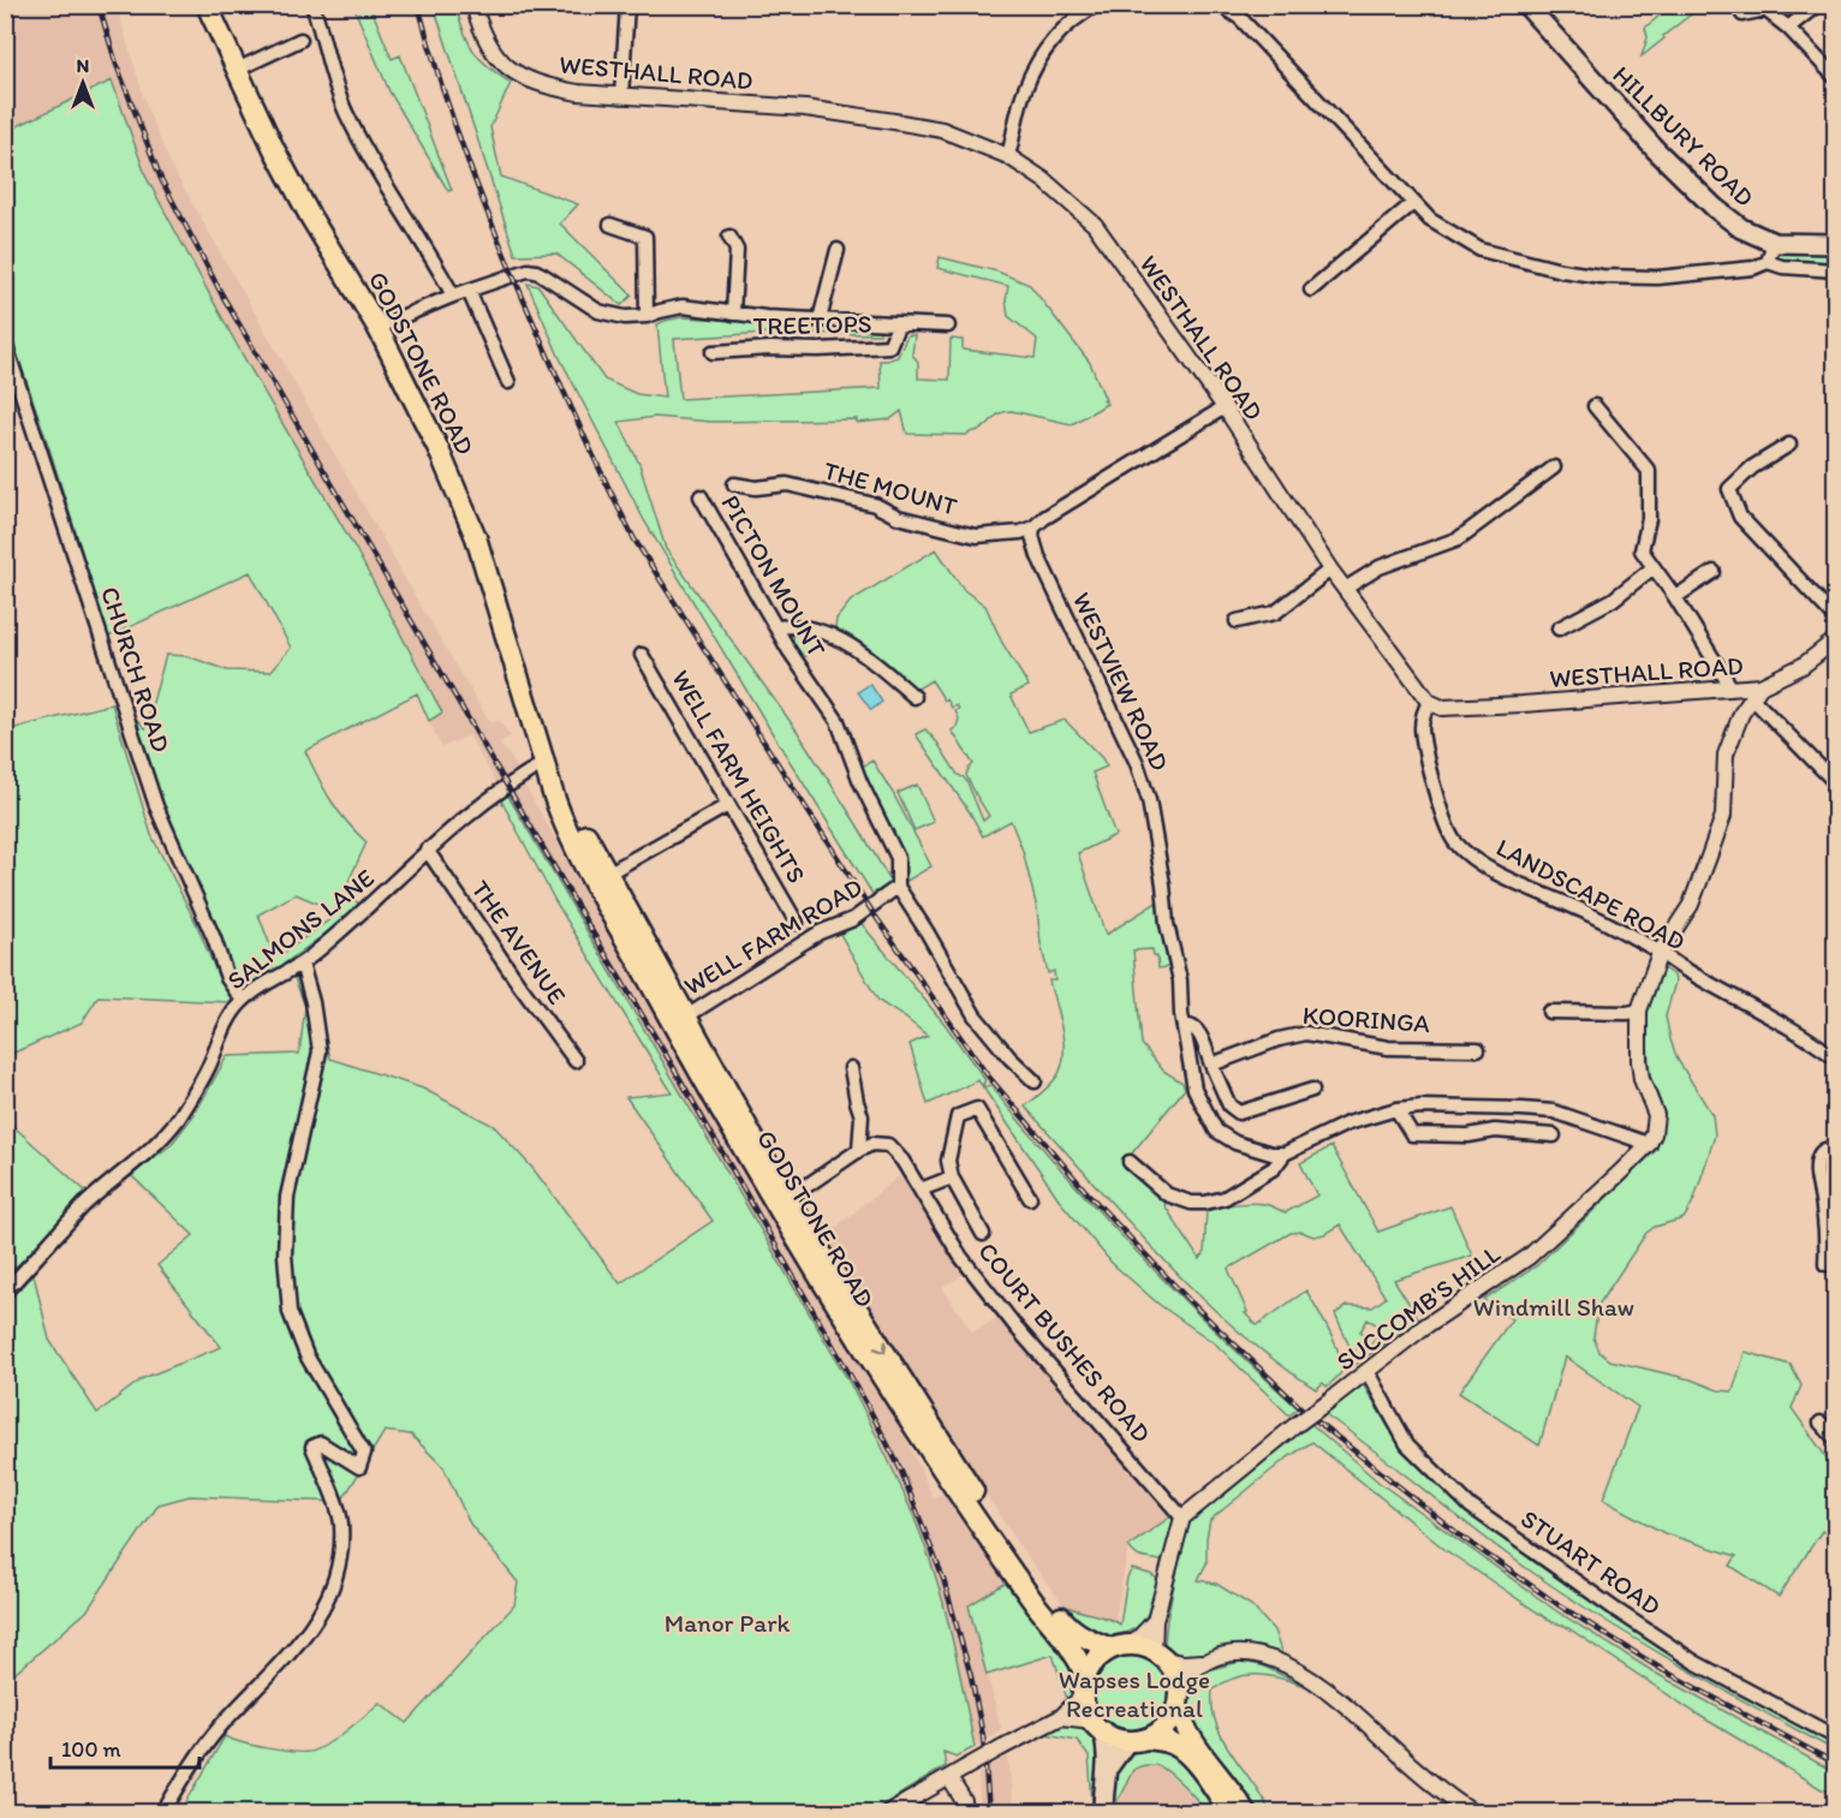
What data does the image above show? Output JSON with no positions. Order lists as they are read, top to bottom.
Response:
{
  "streets": {
    "highway": ["GODSTONE ROAD"],
    "main road": ["HILLBURY ROAD"],
    "street": [
      "WESTHALL ROAD",
      "TREETOPS",
      "THE MOUNT",
      "PICTON MOUNT",
      "CHURCH ROAD",
      "WESTVIEW ROAD",
      "WELL FARM HEIGHTS",
      "LANDSCAPE ROAD",
      "SALMONS LANE",
      "WELL FARM ROAD",
      "THE AVENUE",
      "KOORINGA",
      "SUCCOMB'S HILL",
      "COURT BUSHES ROAD",
      "STUART ROAD"
    ]
  },
  "crossings": [
    ["WESTHALL ROAD", "LANDSCAPE ROAD"],
    ["GODSTONE ROAD", "SALMONS LANE"],
    ["GODSTONE ROAD", "WELL FARM ROAD"],
    ["THE MOUNT", "WESTVIEW ROAD"],
    ["PICTON MOUNT", "WELL FARM ROAD"],
    ["CHURCH ROAD", "SALMONS LANE"],
    ["SALMONS LANE", "THE AVENUE"],
    ["SUCCOMB'S HILL", "COURT BUSHES ROAD"],
    ["SUCCOMB'S HILL", "STUART ROAD"]
  ],
  "parks": ["Windmill Shaw", "Manor Park", "Wapses Lodge Recreational"],
  "scale_bar": "100 m",
  "north": "top"
}
